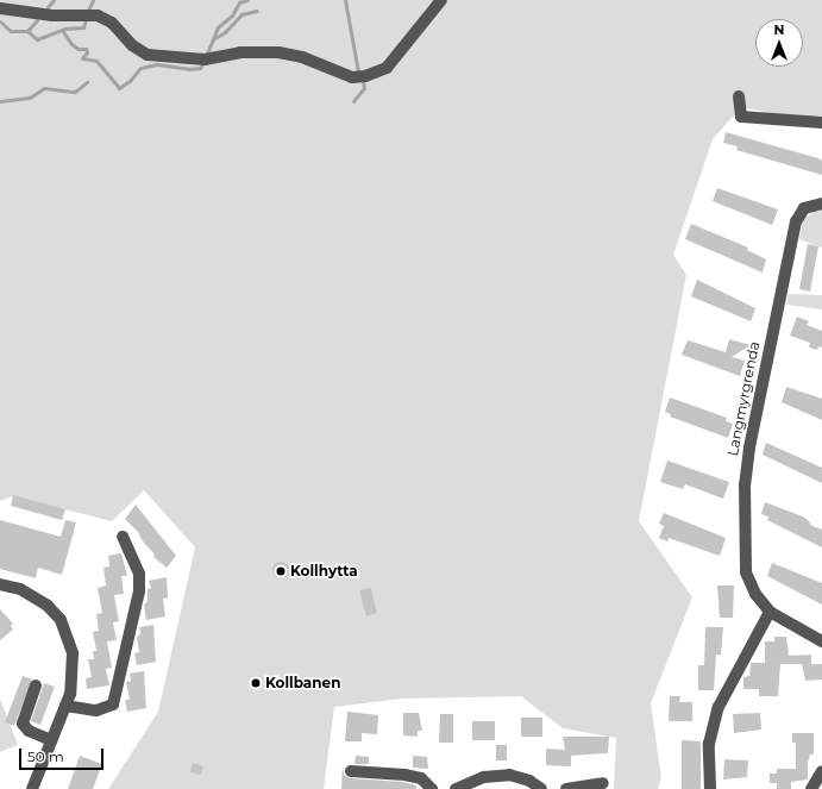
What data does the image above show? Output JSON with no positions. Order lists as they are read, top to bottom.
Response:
{
  "streets": {
    "street": ["Langmyrgrenda"]
  },
  "places": ["Kollhytta", "Kollbanen"],
  "scale_bar": "50 m",
  "north": "top"
}
